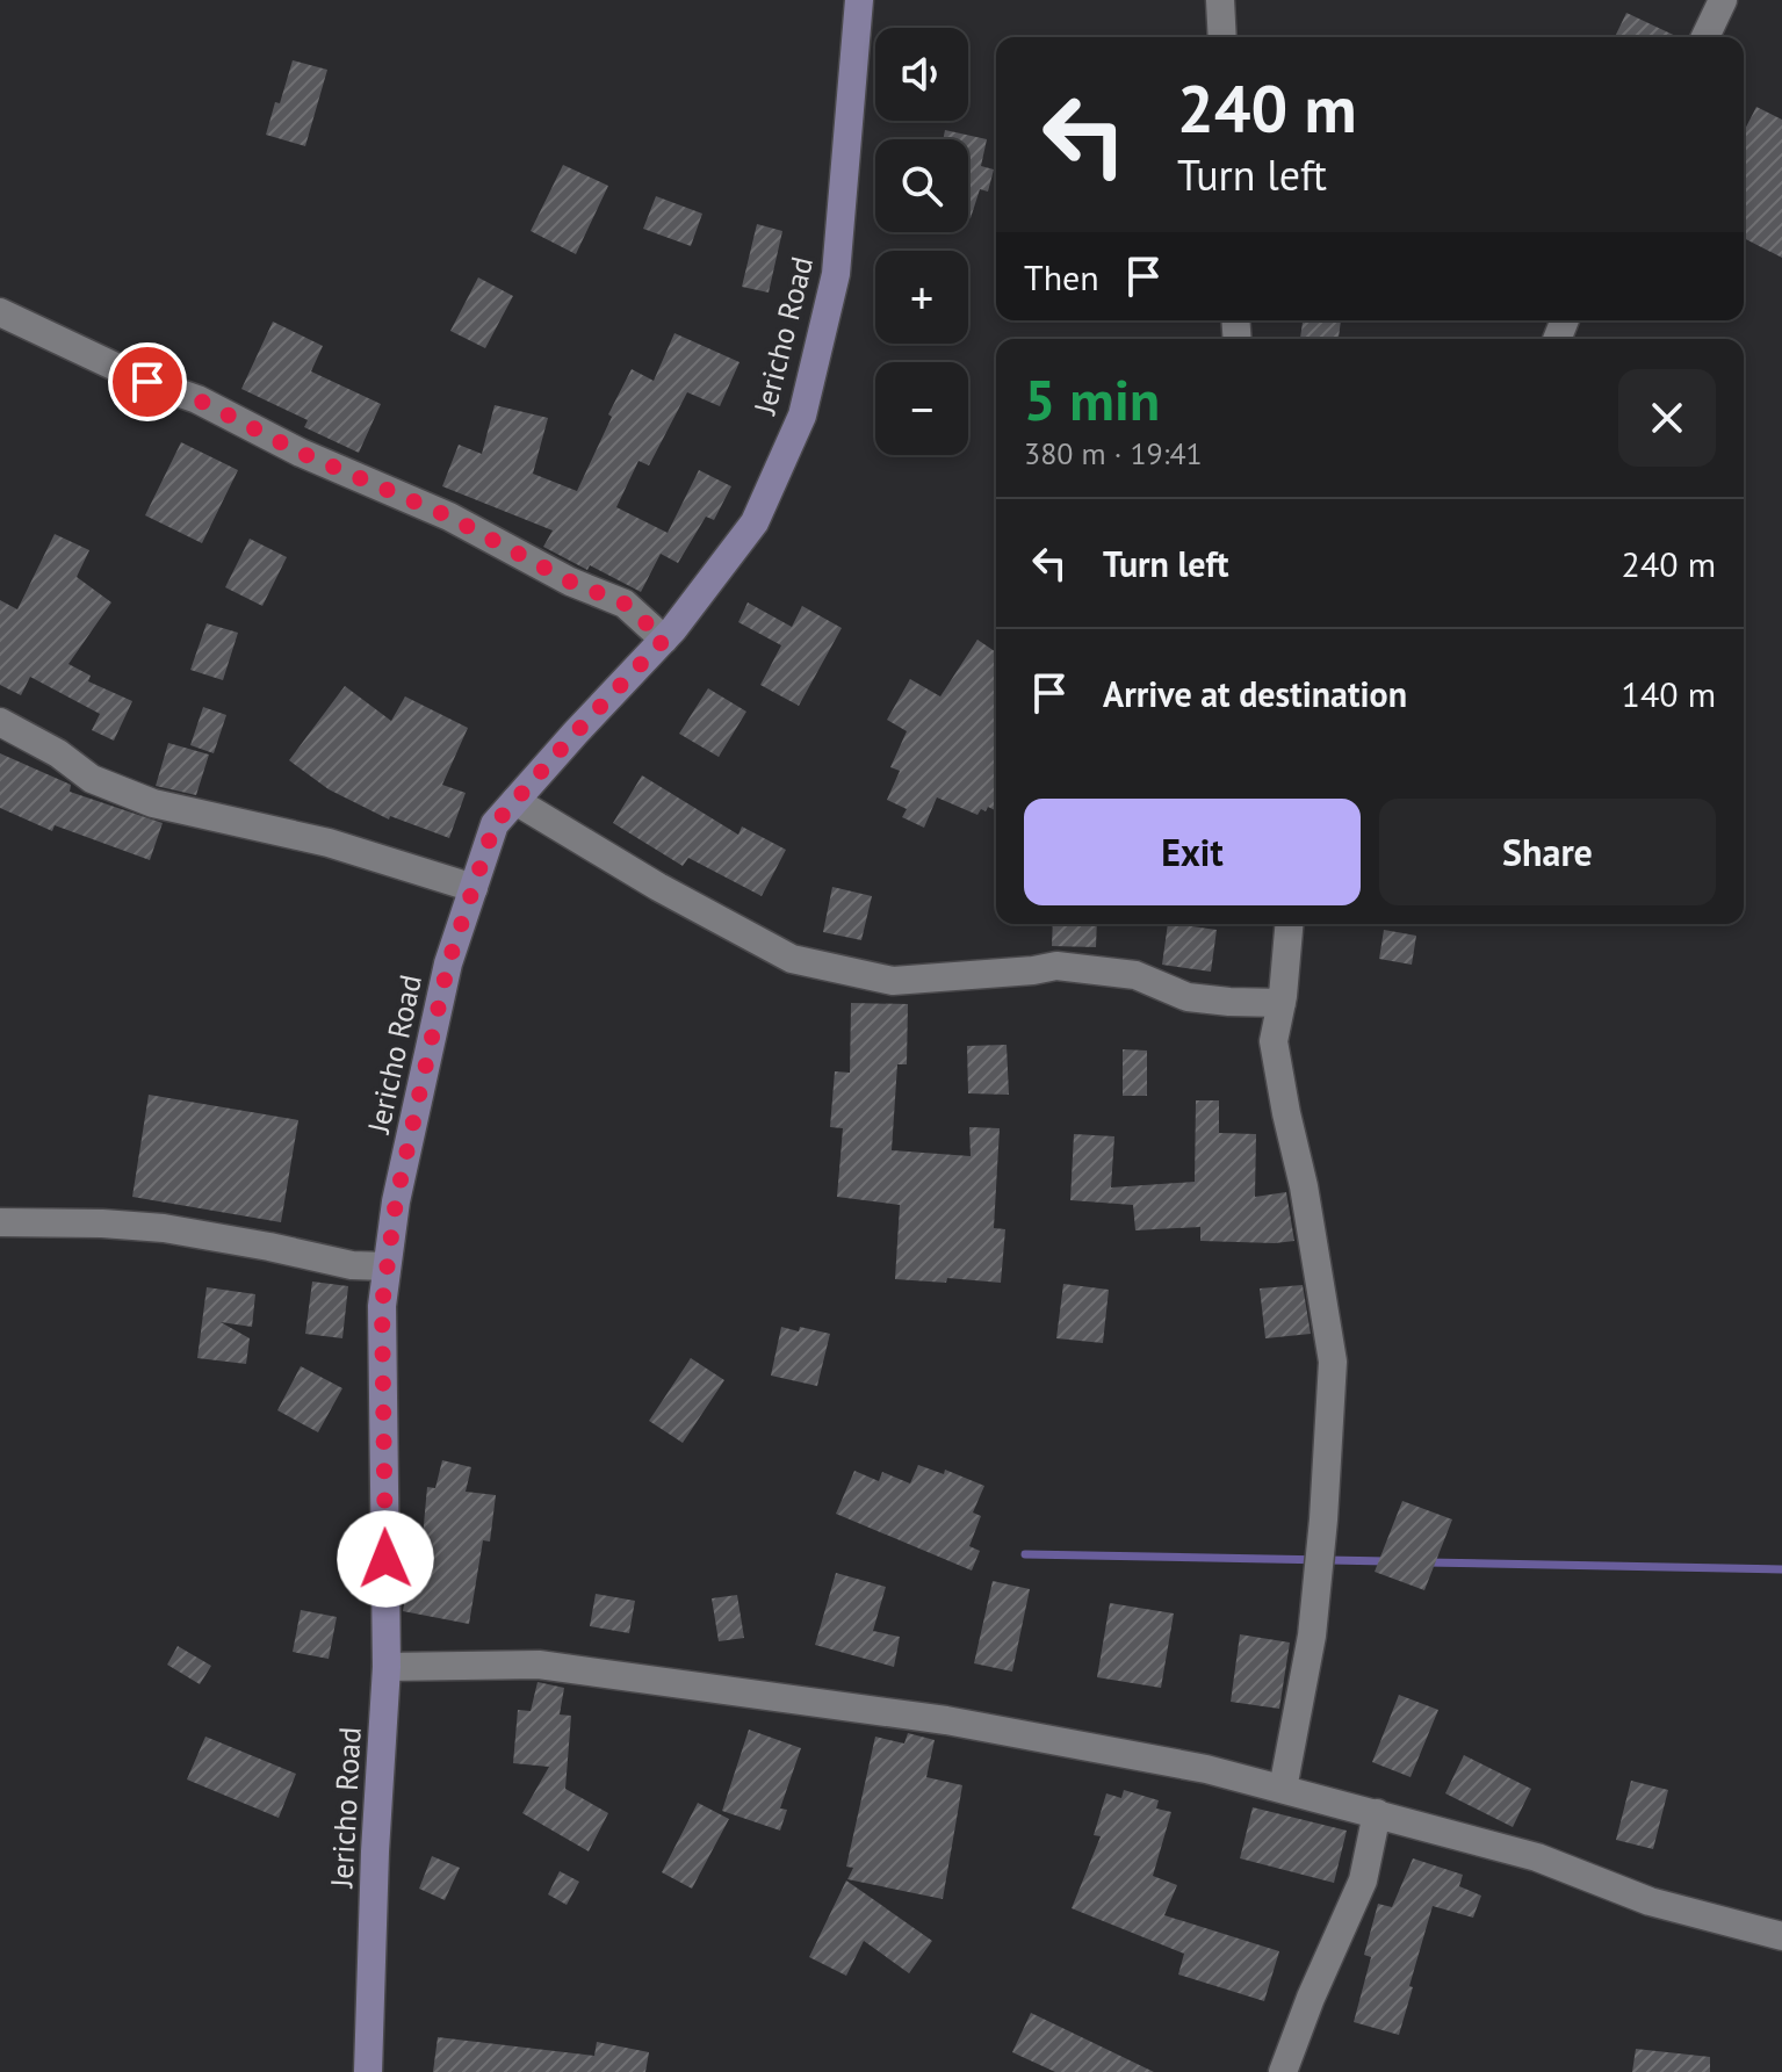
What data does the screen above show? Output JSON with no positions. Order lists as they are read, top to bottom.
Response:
{
  "streets": {
    "street": ["Jericho Road"]
  },
  "page": {
    "map_buttons": ["+", "−"],
    "turn": ["240 m", "Turn left"],
    "then": "Then",
    "heading": ["5 min", "380 m · 19:41"],
    "list": [
      {
        "name": "Turn left",
        "value": "240 m"
      },
      {
        "name": "Arrive at destination",
        "value": "140 m"
      }
    ],
    "buttons": ["Exit", "Share"]
  }
}
